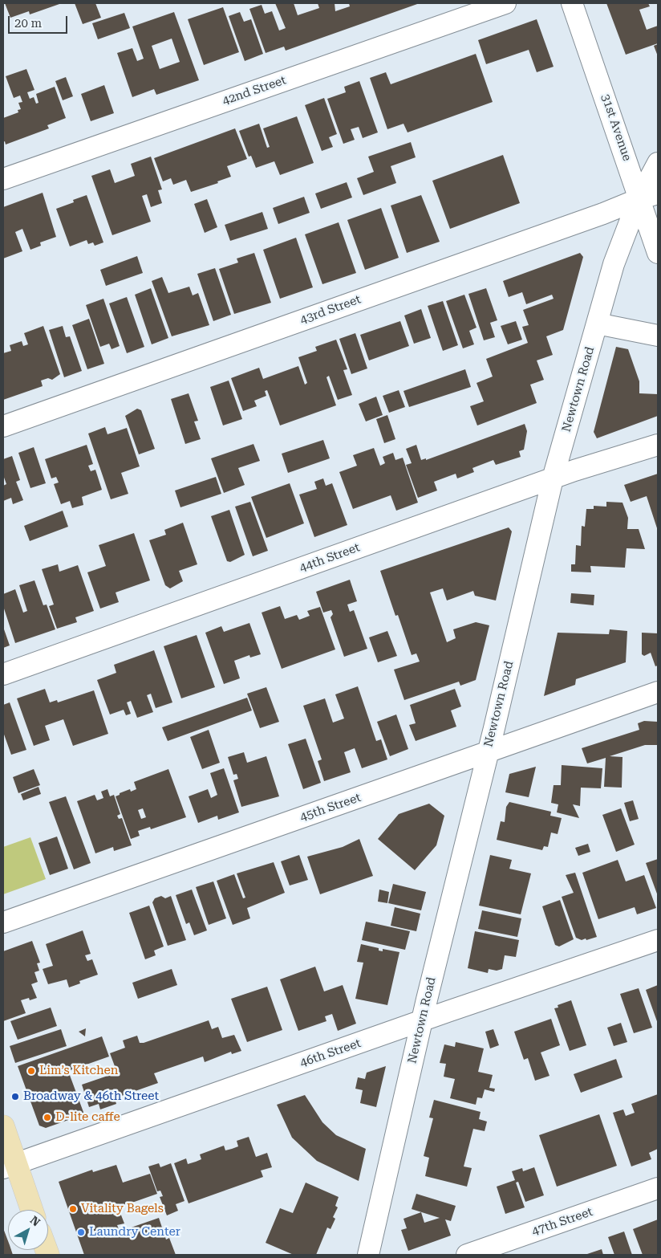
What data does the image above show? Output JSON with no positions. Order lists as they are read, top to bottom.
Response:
{
  "streets": {
    "street": [
      "42nd Street",
      "31st Avenue",
      "43rd Street",
      "Newtown Road",
      "44th Street",
      "45th Street",
      "46th Street",
      "47th Street"
    ]
  },
  "crossings": [
    ["31st Avenue", "43rd Street"],
    ["31st Avenue", "Newtown Road"],
    ["43rd Street", "Newtown Road"],
    ["Newtown Road", "44th Street"],
    ["Newtown Road", "45th Street"],
    ["Newtown Road", "46th Street"]
  ],
  "places": [
    "Lim’s Kitchen",
    "Broadway & 46th Street",
    "D-lite caffe",
    "Vitality Bagels",
    "Laundry Center"
  ],
  "scale_bar": "20 m",
  "north": "top right"
}
